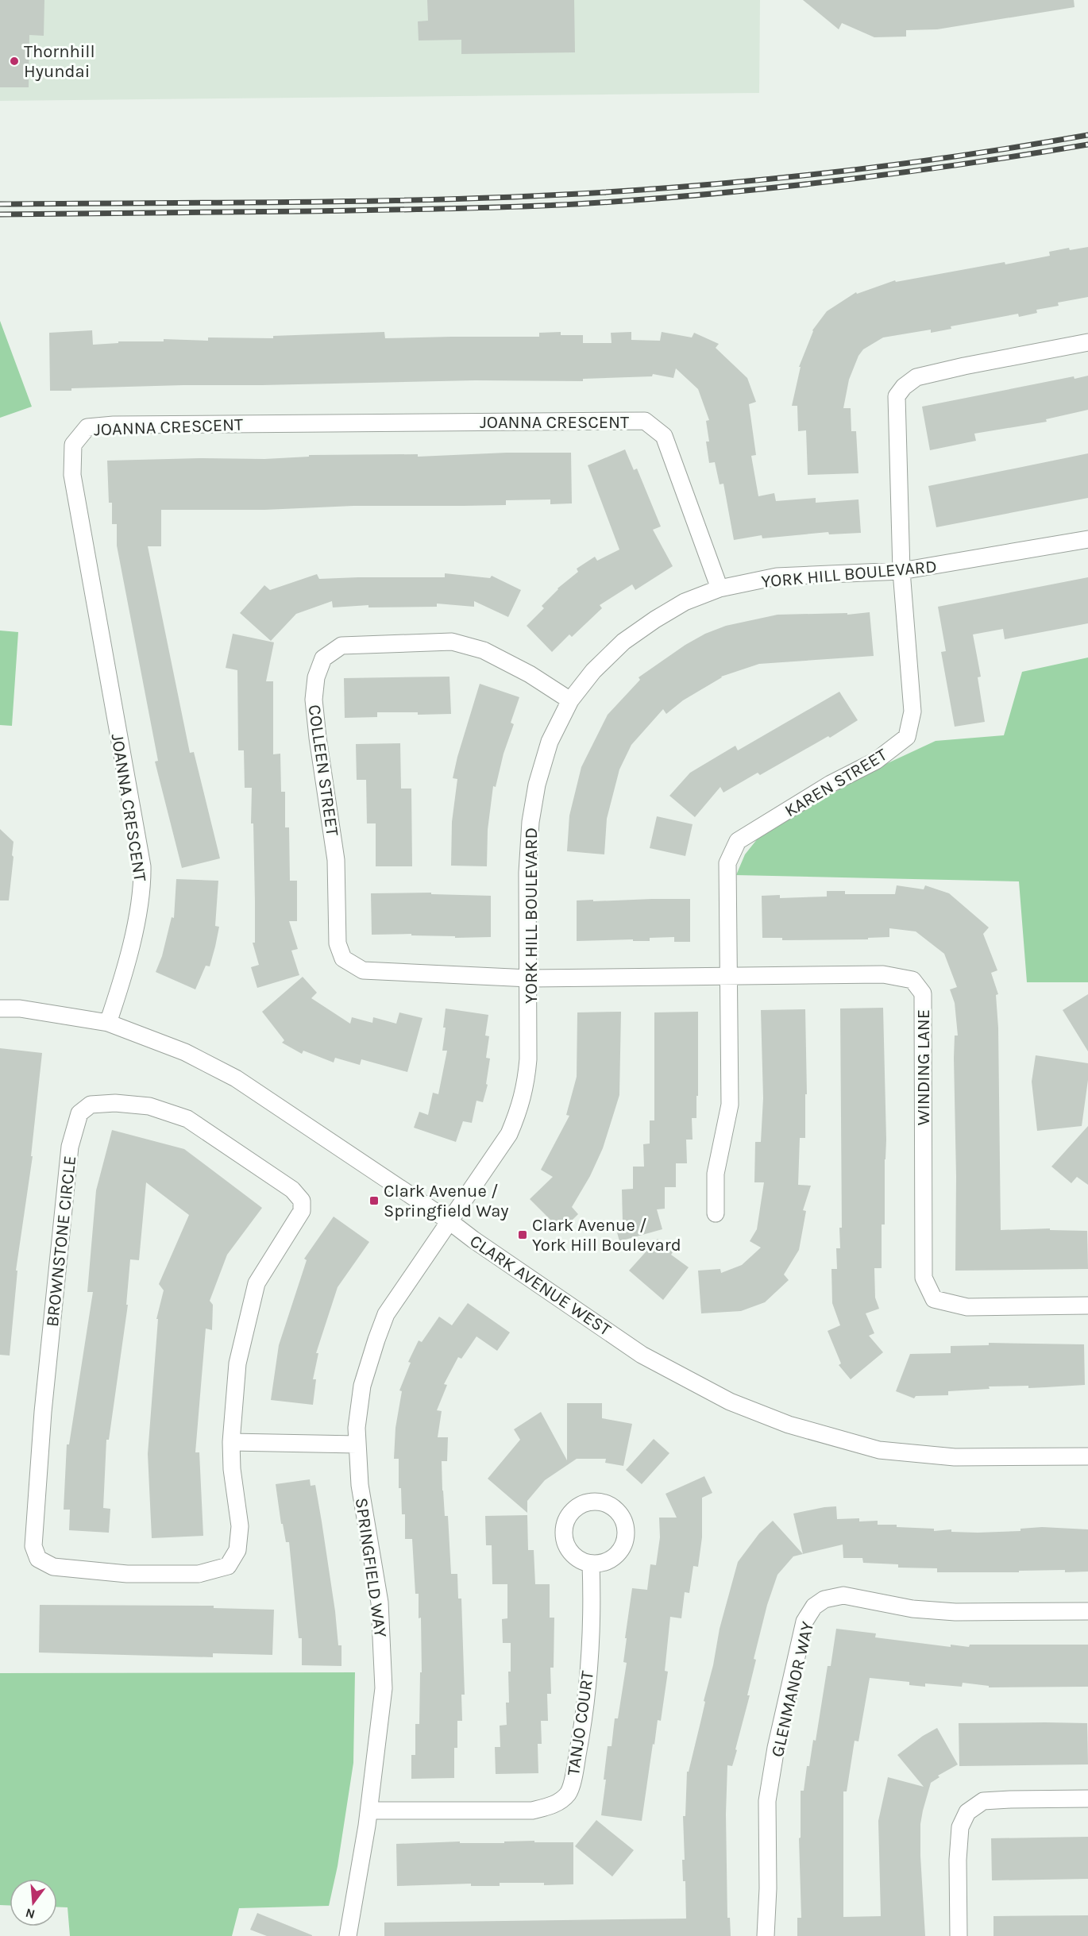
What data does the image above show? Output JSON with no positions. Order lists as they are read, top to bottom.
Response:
{
  "streets": {
    "street": [
      "JOANNA CRESCENT",
      "YORK HILL BOULEVARD",
      "COLLEEN STREET",
      "KAREN STREET",
      "WINDING LANE",
      "BROWNSTONE CIRCLE",
      "CLARK AVENUE WEST",
      "SPRINGFIELD WAY",
      "GLENMANOR WAY",
      "TANJO COURT"
    ]
  },
  "crossings": [
    ["JOANNA CRESCENT", "YORK HILL BOULEVARD"],
    ["JOANNA CRESCENT", "CLARK AVENUE WEST"],
    ["YORK HILL BOULEVARD", "COLLEEN STREET"],
    ["YORK HILL BOULEVARD", "KAREN STREET"],
    ["YORK HILL BOULEVARD", "WINDING LANE"],
    ["YORK HILL BOULEVARD", "CLARK AVENUE WEST"],
    ["YORK HILL BOULEVARD", "SPRINGFIELD WAY"],
    ["COLLEEN STREET", "WINDING LANE"],
    ["KAREN STREET", "WINDING LANE"],
    ["CLARK AVENUE WEST", "SPRINGFIELD WAY"],
    ["SPRINGFIELD WAY", "TANJO COURT"]
  ],
  "places": {
    "other": ["Thornhill Hyundai"],
    "transit": ["Clark Avenue / Springfield Way", "Clark Avenue / York Hill Boulevard"]
  },
  "north": "bottom"
}
